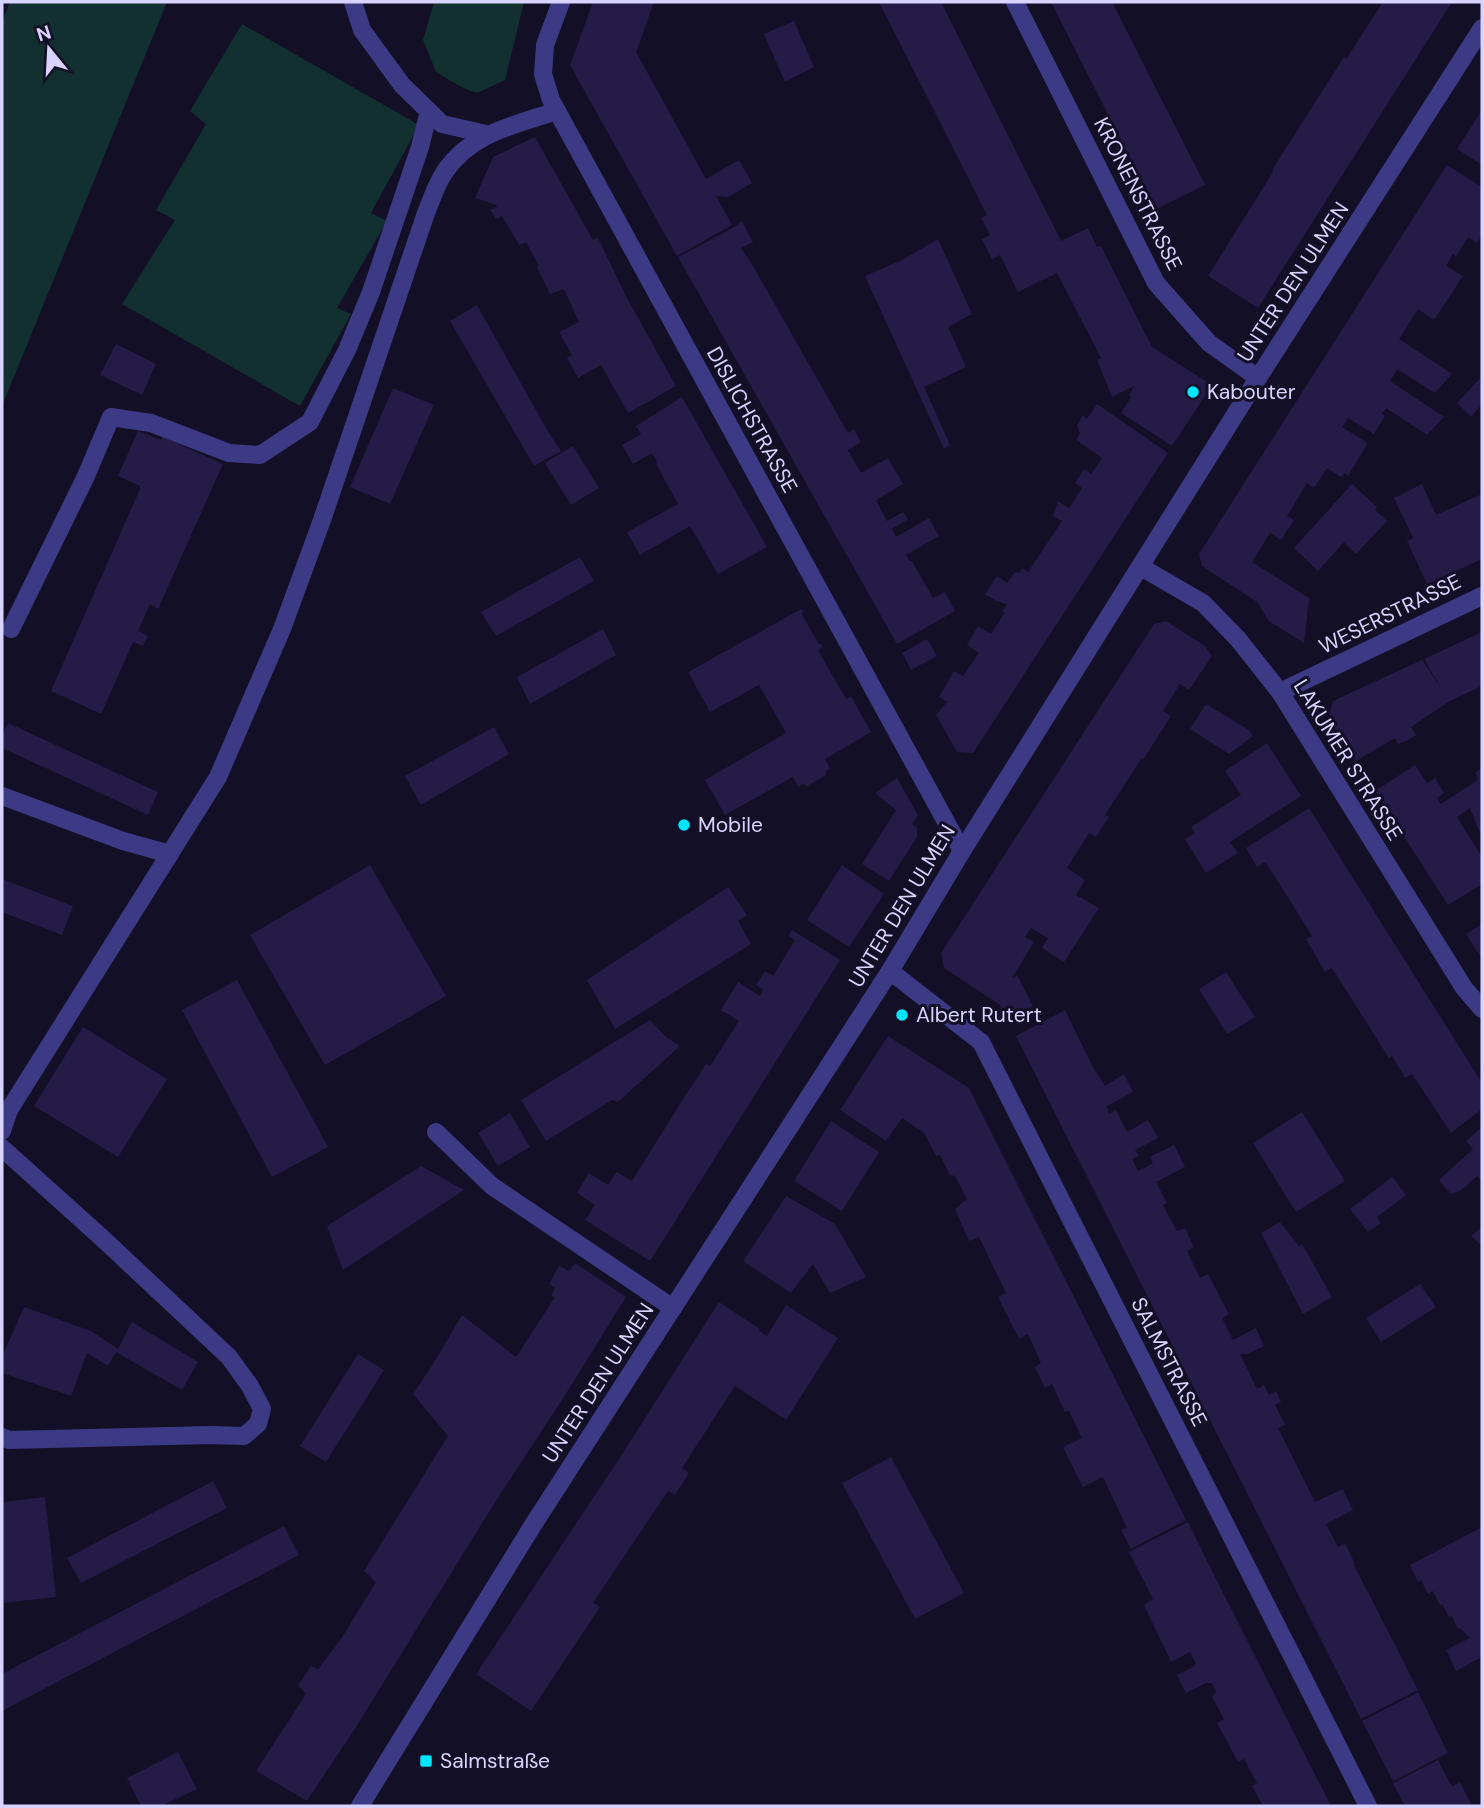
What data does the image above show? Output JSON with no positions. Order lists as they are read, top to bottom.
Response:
{
  "streets": {
    "street": [
      "KRONENSTRASSE",
      "UNTER DEN ULMEN",
      "DISLICHSTRASSE",
      "WESERSTRASSE",
      "LAKUMER STRASSE",
      "SALMSTRASSE"
    ]
  },
  "crossings": [
    ["KRONENSTRASSE", "UNTER DEN ULMEN"],
    ["UNTER DEN ULMEN", "DISLICHSTRASSE"],
    ["UNTER DEN ULMEN", "LAKUMER STRASSE"],
    ["UNTER DEN ULMEN", "SALMSTRASSE"],
    ["WESERSTRASSE", "LAKUMER STRASSE"]
  ],
  "places": {
    "other": ["Kabouter", "Mobile", "Albert Rutert"],
    "transit": ["Salmstraße"]
  },
  "north": "top"
}
